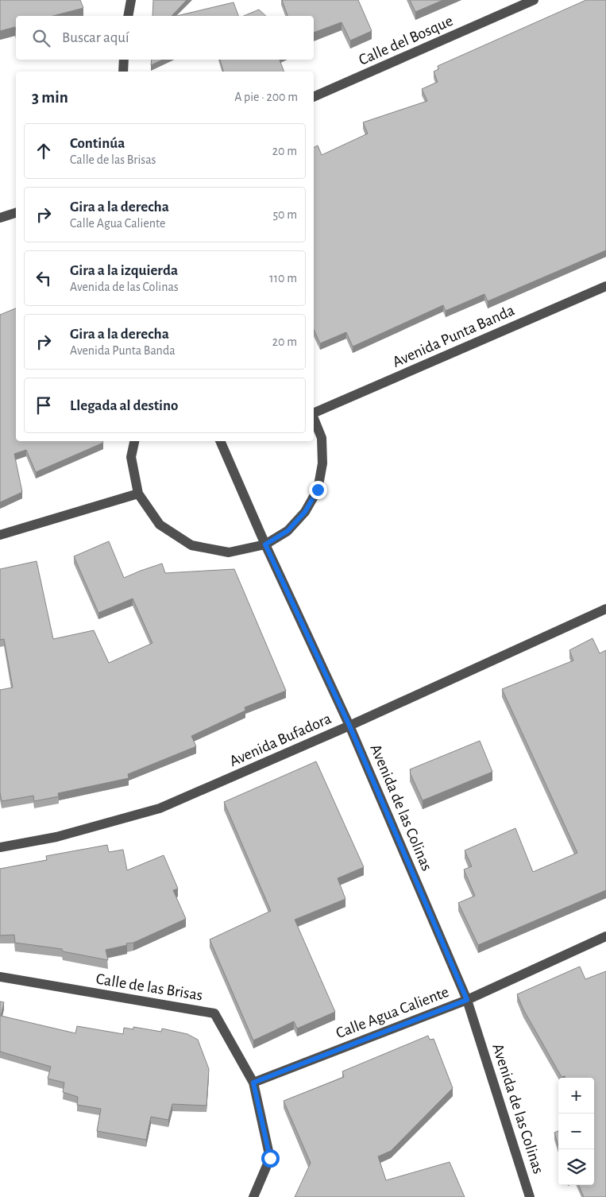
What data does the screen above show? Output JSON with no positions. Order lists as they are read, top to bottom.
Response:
{
  "streets": {
    "street": [
      "Calle del Bosque",
      "Avenida Punta Banda",
      "Avenida Bufadora",
      "Avenida de las Colinas",
      "Calle de las Brisas",
      "Calle Agua Caliente"
    ]
  },
  "crossings": [
    ["Avenida Punta Banda", "Avenida de las Colinas"],
    ["Avenida Bufadora", "Avenida de las Colinas"],
    ["Avenida de las Colinas", "Calle Agua Caliente"],
    ["Calle de las Brisas", "Calle Agua Caliente"]
  ],
  "page": {
    "search": "Buscar aquí",
    "heading": ["3 min", "A pie · 200 m"],
    "list": [
      ["Continúa", "Calle de las Brisas", "20 m"],
      ["Gira a la derecha", "Calle Agua Caliente", "50 m"],
      ["Gira a la izquierda", "Avenida de las Colinas", "110 m"],
      ["Gira a la derecha", "Avenida Punta Banda", "20 m"],
      "Llegada al destino"
    ],
    "map_buttons": ["+", "−"]
  }
}
